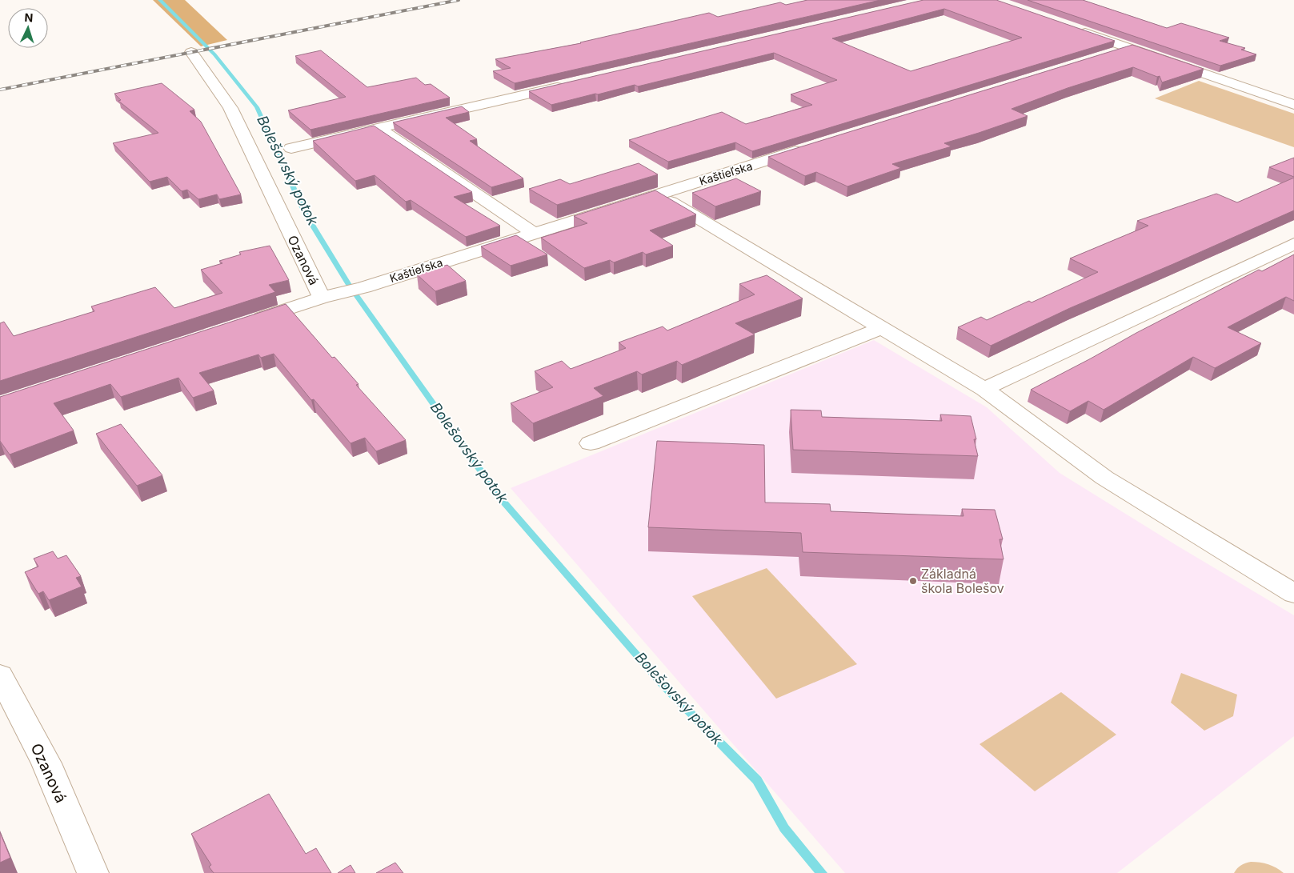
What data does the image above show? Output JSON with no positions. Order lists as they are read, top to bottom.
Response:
{
  "streets": {
    "street": ["Kaštieľska", "Ozanová"]
  },
  "crossings": [
    ["Kaštieľska", "Ozanová"]
  ],
  "water": ["Bolešovský potok"],
  "places": ["Základná škola Bolešov"],
  "north": "top"
}
